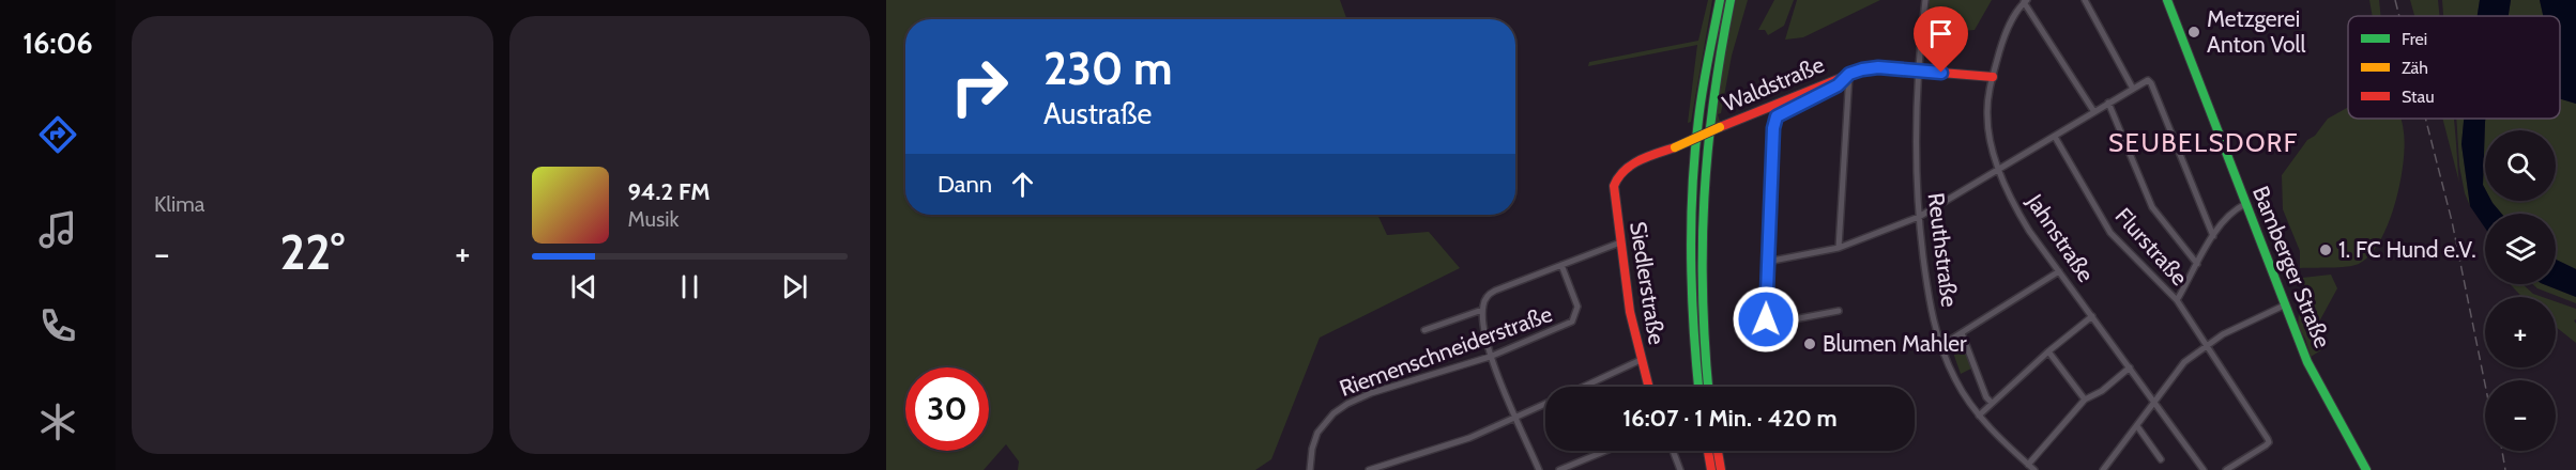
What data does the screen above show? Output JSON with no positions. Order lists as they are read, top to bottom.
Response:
{
  "streets": {
    "main road": ["Waldstraße", "Bamberger Straße", "Siedlerstraße"],
    "street": [
      "Jahnstraße",
      "Flurstraße",
      "Reuthstraße",
      "Riemenschneiderstraße"
    ]
  },
  "crossings": [
    ["Waldstraße", "Jahnstraße"],
    ["Waldstraße", "Reuthstraße"],
    ["Waldstraße", "Siedlerstraße"]
  ],
  "districts": ["SEUBELSDORF"],
  "places": ["Metzgerei Anton Voll", "1. FC Hund e.V.", "Blumen Mahler"],
  "legend": ["Frei", "Zäh", "Stau"],
  "page": {
    "tabs": "16:06",
    "tile": "Klima",
    "turn": ["230 m", "Austraße"],
    "map_buttons": ["+", "−"],
    "then": "Dann",
    "song": ["94.2 FM", "Musik"],
    "heat": ["−", "22°", "+"],
    "limit": "30",
    "trip": "16:07 · 1 Min. · 420 m"
  }
}
